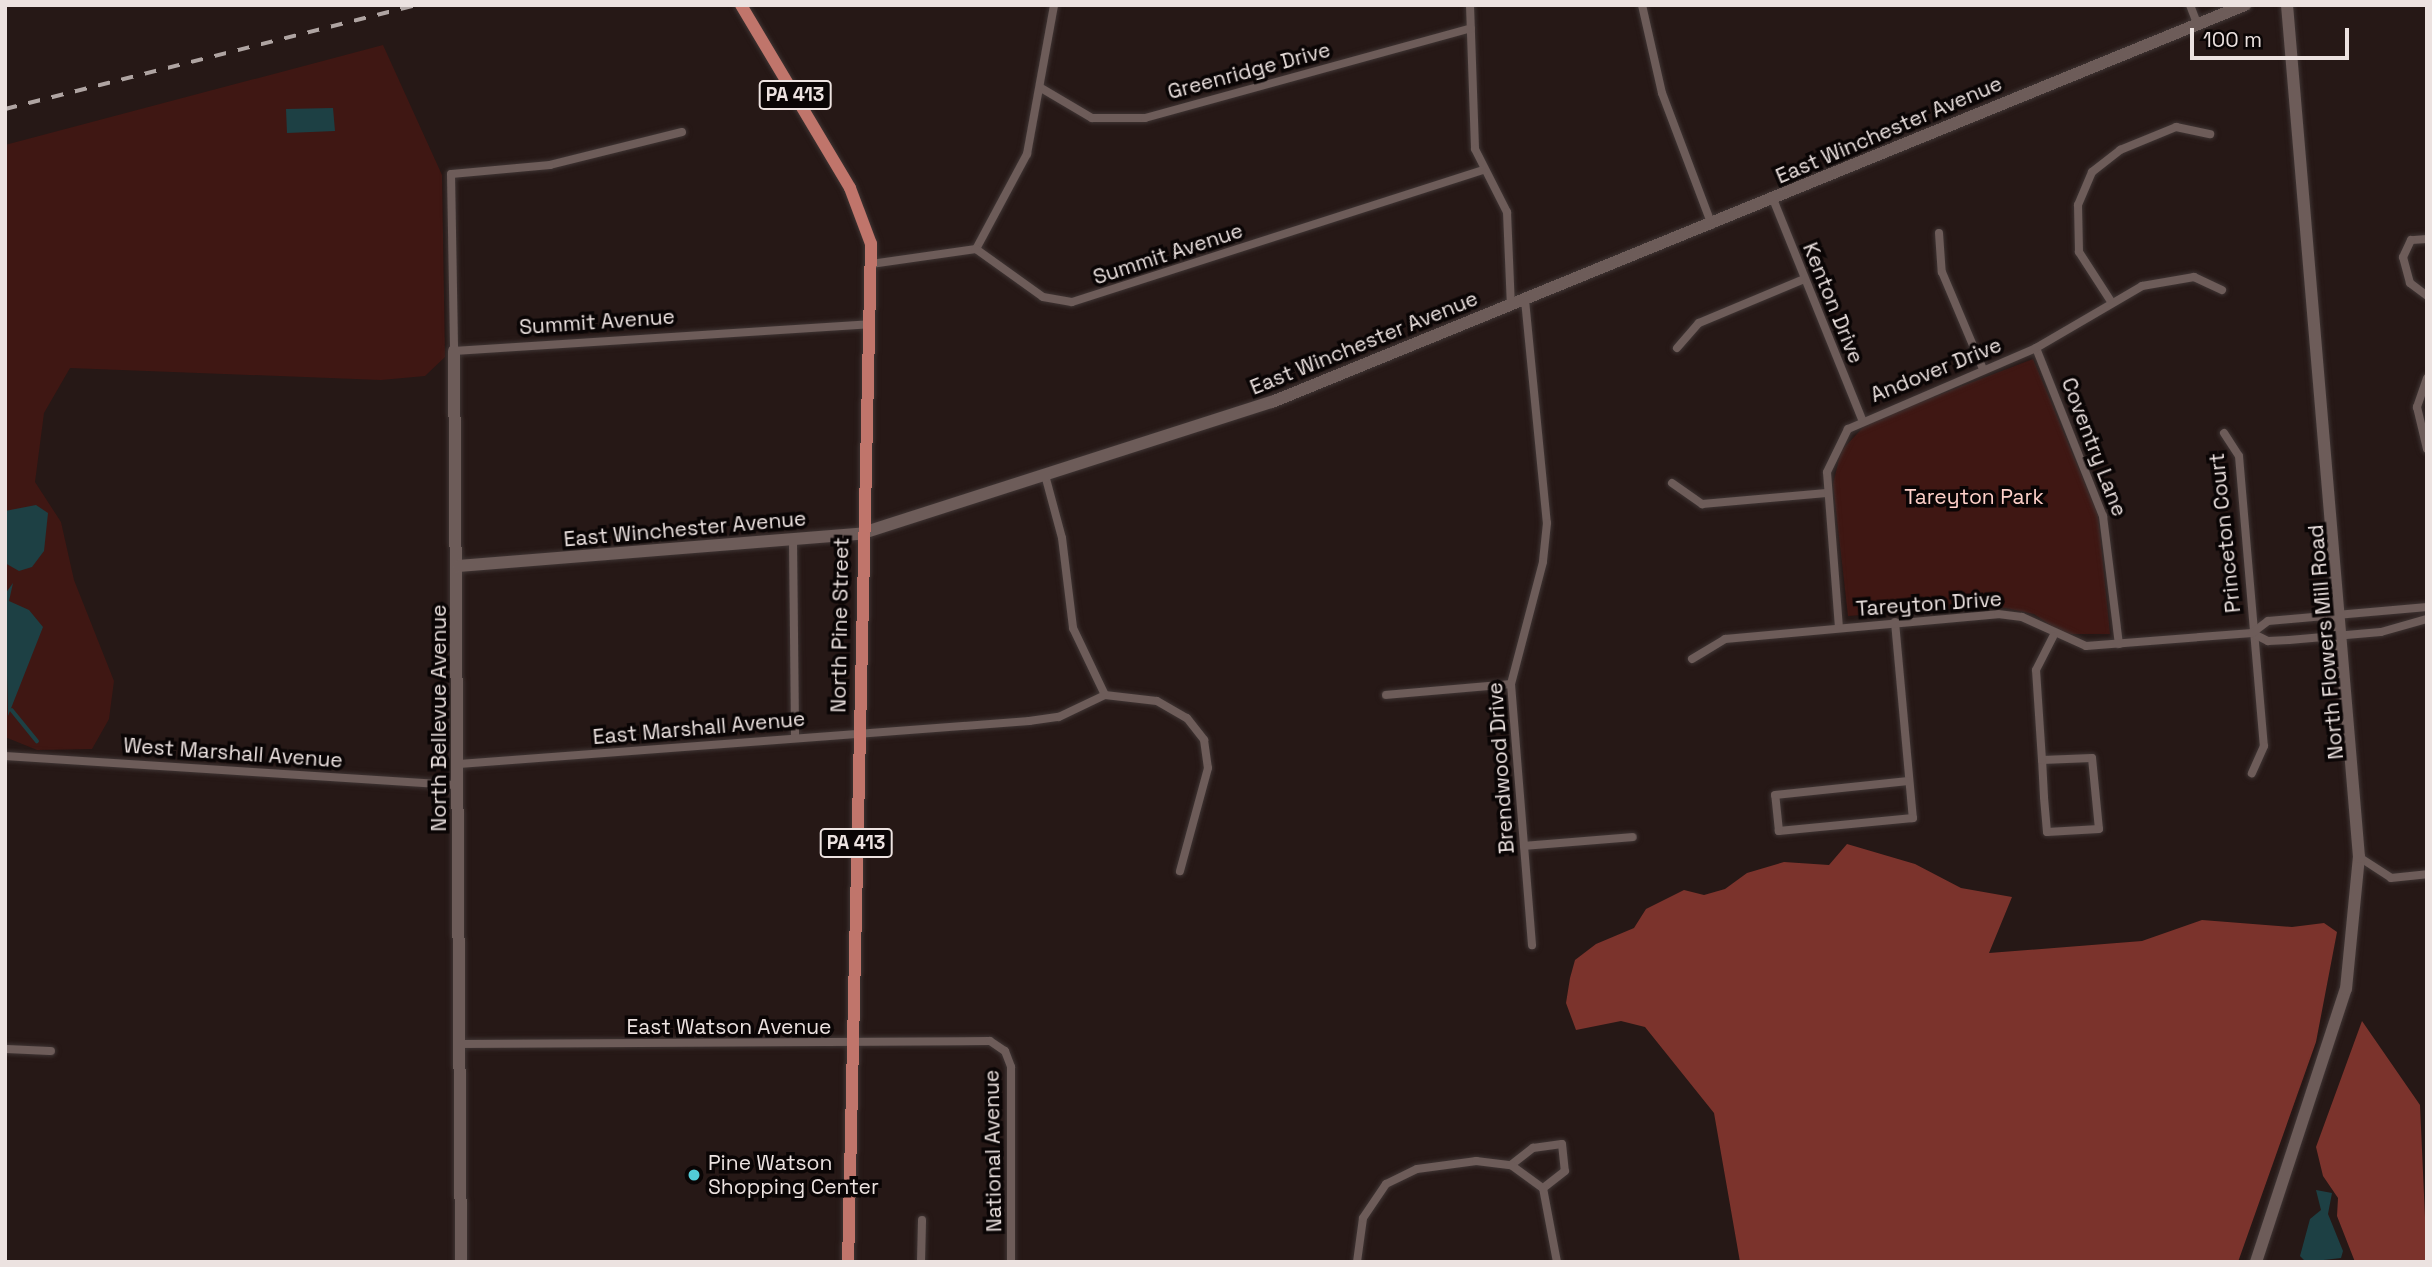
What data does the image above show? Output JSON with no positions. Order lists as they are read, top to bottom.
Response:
{
  "streets": {
    "main road": ["PA 413", "North Pine Street"],
    "street": [
      "Greenridge Drive",
      "East Winchester Avenue",
      "Summit Avenue",
      "Kenton Drive",
      "Andover Drive",
      "Coventry Lane",
      "Princeton Court",
      "Tareyton Drive",
      "North Flowers Mill Road",
      "North Bellevue Avenue",
      "East Marshall Avenue",
      "West Marshall Avenue",
      "Brendwood Drive",
      "East Watson Avenue",
      "National Avenue"
    ]
  },
  "crossings": [
    ["East Winchester Avenue", "Kenton Drive"],
    ["East Winchester Avenue", "North Pine Street"],
    ["East Winchester Avenue", "North Bellevue Avenue"],
    ["East Winchester Avenue", "Brendwood Drive"],
    ["Summit Avenue", "North Pine Street"],
    ["Summit Avenue", "North Bellevue Avenue"],
    ["Kenton Drive", "Andover Drive"],
    ["Andover Drive", "Coventry Lane"],
    ["Andover Drive", "Tareyton Drive"],
    ["Coventry Lane", "Tareyton Drive"],
    ["Princeton Court", "Tareyton Drive"],
    ["Tareyton Drive", "North Flowers Mill Road"],
    ["North Pine Street", "East Marshall Avenue"],
    ["North Pine Street", "East Watson Avenue"],
    ["North Bellevue Avenue", "East Marshall Avenue"],
    ["North Bellevue Avenue", "West Marshall Avenue"],
    ["North Bellevue Avenue", "East Watson Avenue"],
    ["East Watson Avenue", "National Avenue"]
  ],
  "parks": ["Tareyton Park"],
  "places": ["Pine Watson Shopping Center"],
  "scale_bar": "100 m"
}
